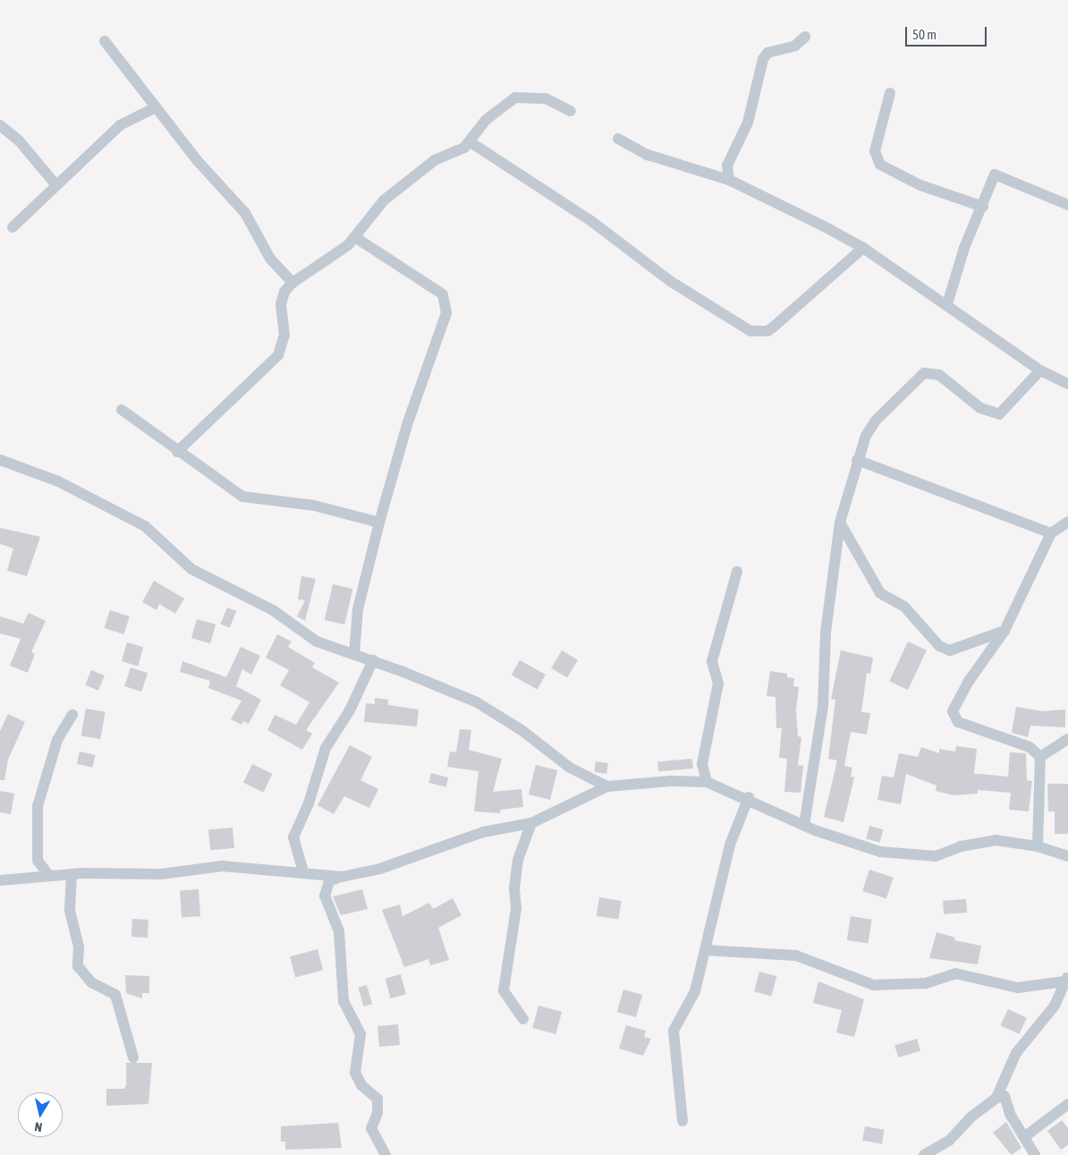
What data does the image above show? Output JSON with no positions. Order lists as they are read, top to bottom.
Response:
{
  "scale_bar": "50 m",
  "north": "bottom"
}
